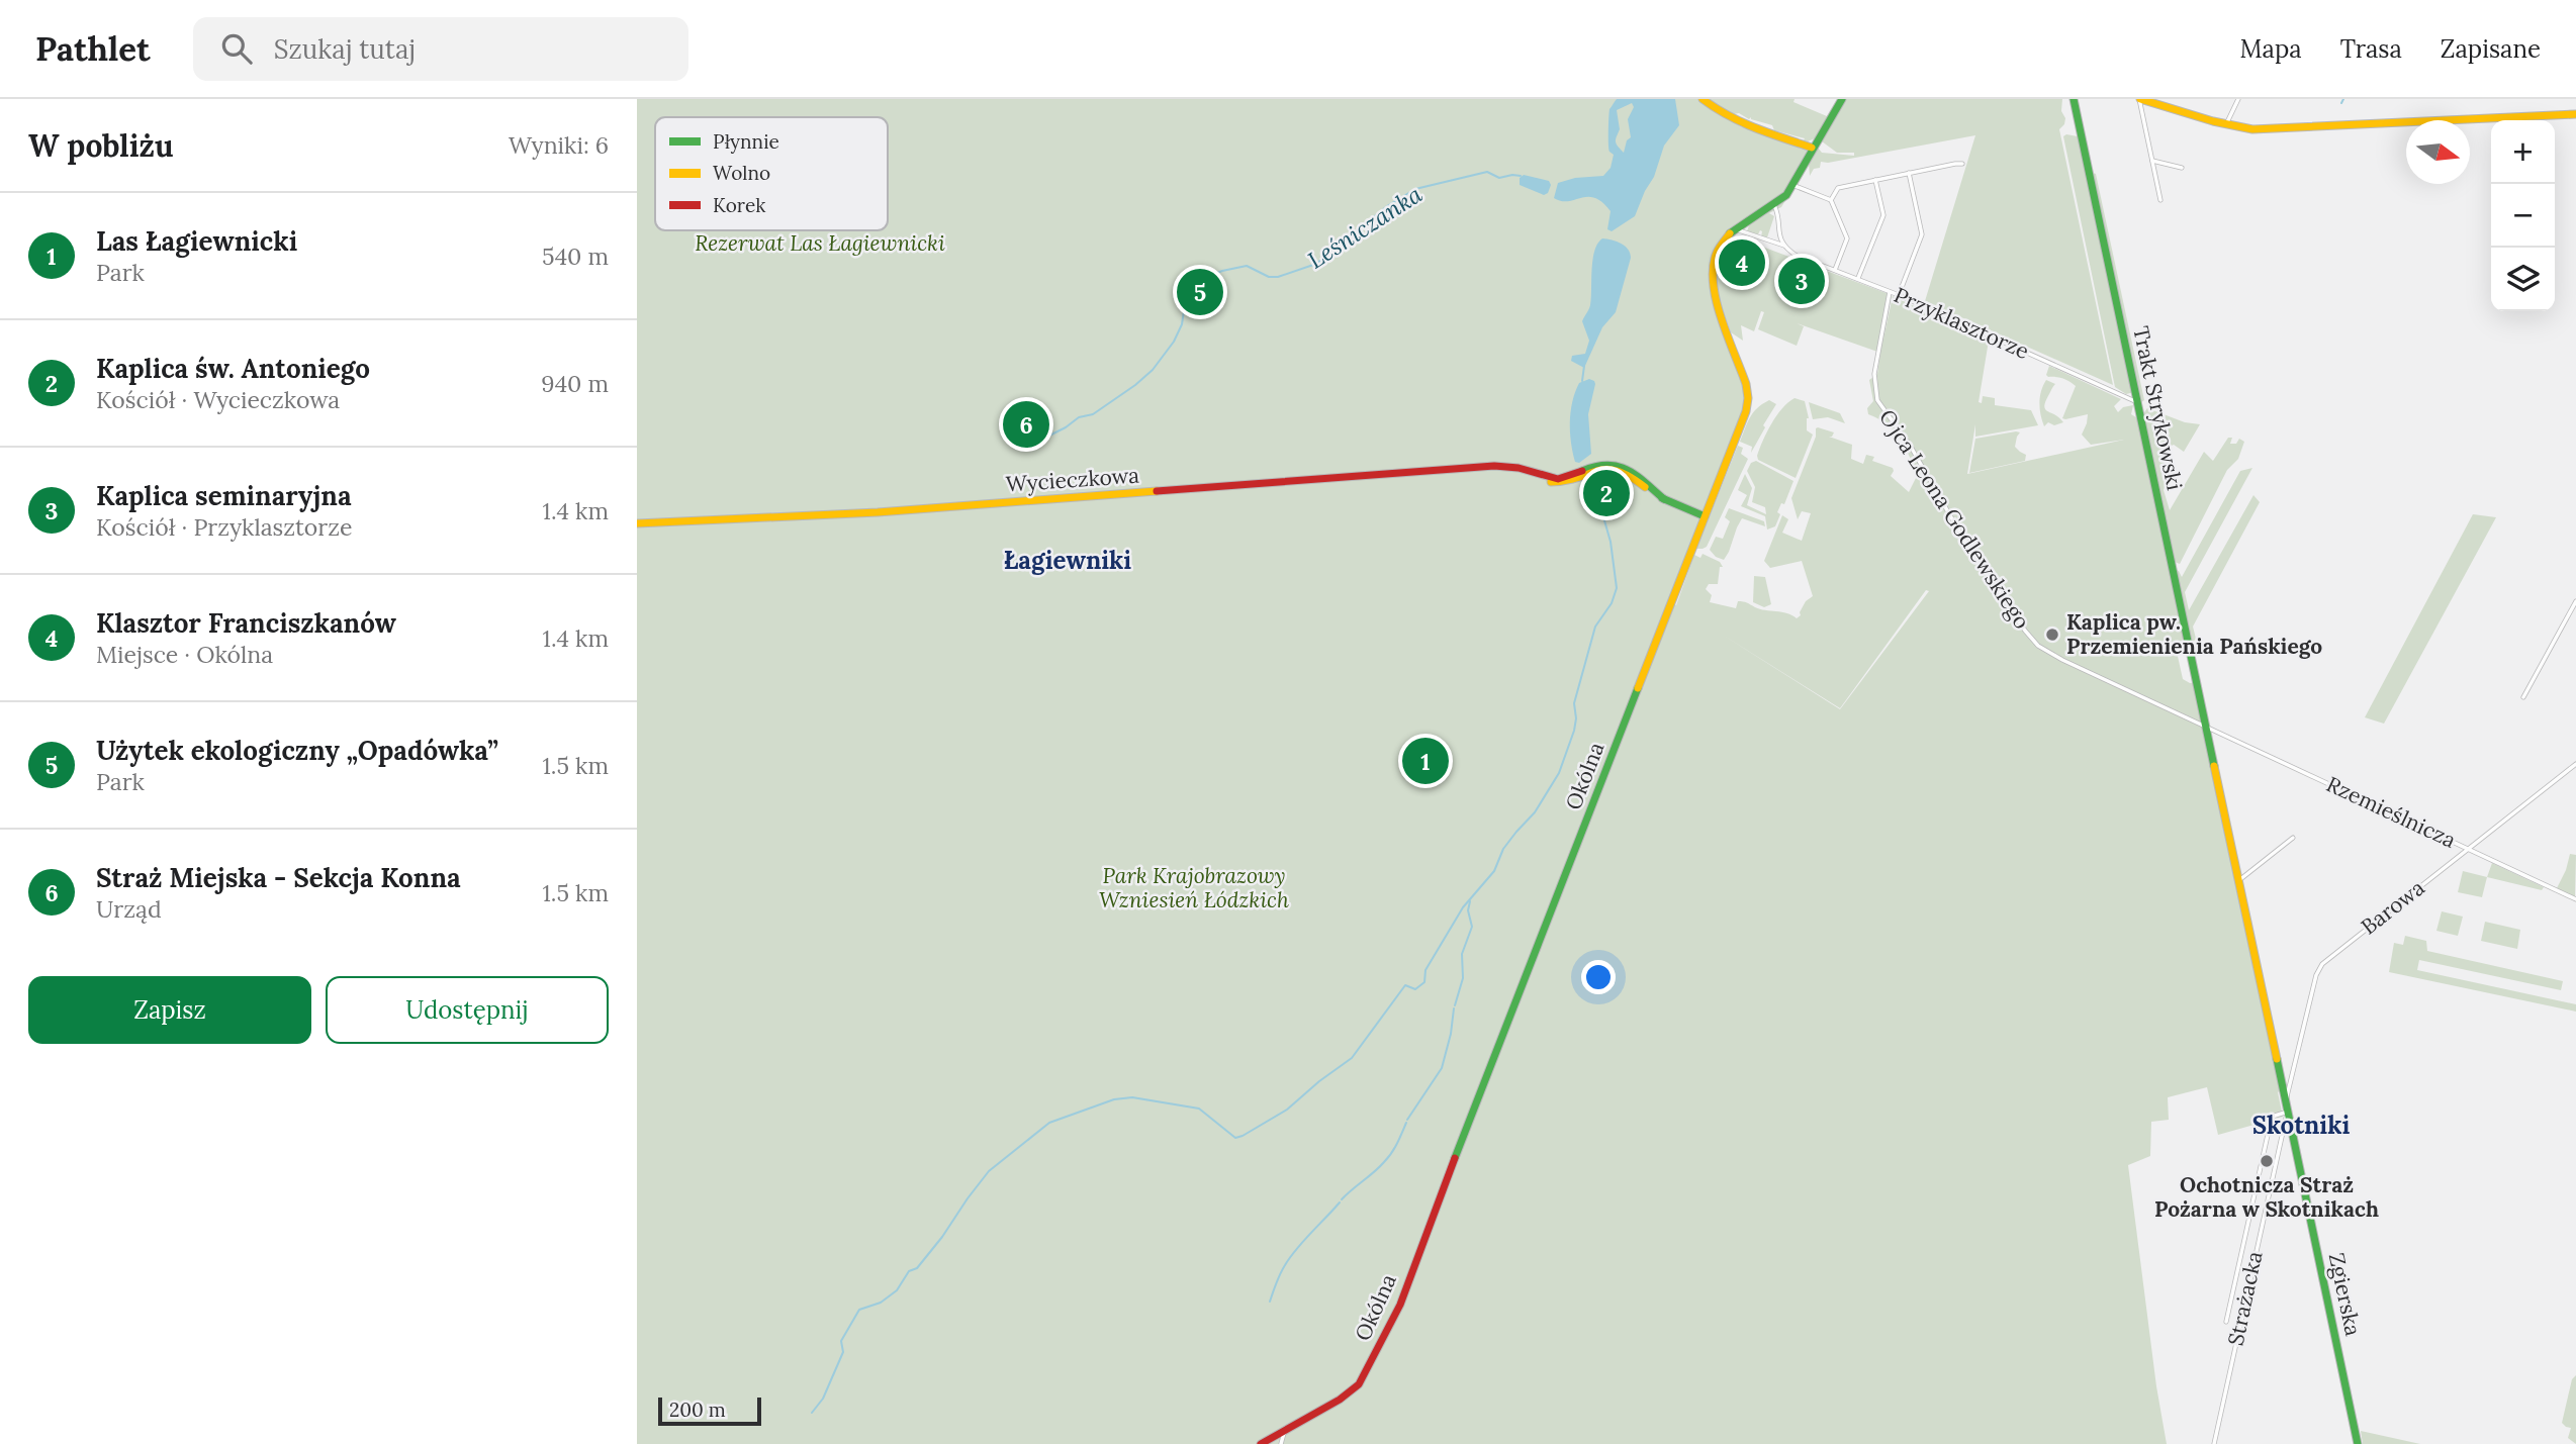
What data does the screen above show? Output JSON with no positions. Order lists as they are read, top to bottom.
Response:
{
  "streets": {
    "street": [
      "Przyklasztorze",
      "Trakt Strykowski",
      "Wycieczkowa",
      "Ojca Leona Godlewskiego",
      "Okólna",
      "Rzemieślnicza",
      "Barowa",
      "Zgierska",
      "Strażacka"
    ]
  },
  "crossings": [
    ["Przyklasztorze", "Trakt Strykowski"],
    ["Przyklasztorze", "Ojca Leona Godlewskiego"],
    ["Przyklasztorze", "Okólna"],
    ["Trakt Strykowski", "Ojca Leona Godlewskiego"],
    ["Trakt Strykowski", "Rzemieślnicza"],
    ["Trakt Strykowski", "Zgierska"],
    ["Wycieczkowa", "Okólna"],
    ["Ojca Leona Godlewskiego", "Rzemieślnicza"],
    ["Rzemieślnicza", "Barowa"],
    ["Barowa", "Zgierska"],
    ["Zgierska", "Strażacka"]
  ],
  "districts": ["Łagiewniki", "Skotniki"],
  "water": ["Leśniczanka"],
  "parks": ["Rezerwat Las Łagiewnicki", "Park Krajobrazowy Wzniesień Łódzkich"],
  "places": ["Kaplica pw. Przemienienia Pańskiego", "Ochotnicza Straż Pożarna w Skotnikach"],
  "legend": ["Płynnie", "Wolno", "Korek"],
  "scale_bar": "200 m",
  "north": "right",
  "page": {
    "header": "Pathlet",
    "search": "Szukaj tutaj",
    "nav": ["Mapa", "Trasa", "Zapisane"],
    "heading": ["W pobliżu", "Wyniki: 6"],
    "map_buttons": ["+", "−"],
    "list": [
      {
        "mark": "1",
        "name": "Las Łagiewnicki",
        "note": "Park",
        "value": "540 m"
      },
      {
        "mark": "2",
        "name": "Kaplica św. Antoniego",
        "note": "Kościół · Wycieczkowa",
        "value": "940 m"
      },
      {
        "mark": "3",
        "name": "Kaplica seminaryjna",
        "note": "Kościół · Przyklasztorze",
        "value": "1.4 km"
      },
      {
        "mark": "4",
        "name": "Klasztor Franciszkanów",
        "note": "Miejsce · Okólna",
        "value": "1.4 km"
      },
      {
        "mark": "5",
        "name": "Użytek ekologiczny „Opadówka”",
        "note": "Park",
        "value": "1.5 km"
      },
      {
        "mark": "6",
        "name": "Straż Miejska - Sekcja Konna",
        "note": "Urząd",
        "value": "1.5 km"
      }
    ],
    "pins": [
      "4",
      "3",
      "5",
      "6",
      "2",
      "1"
    ],
    "buttons": ["Zapisz", "Udostępnij"],
    "scale": "200 m"
  }
}
